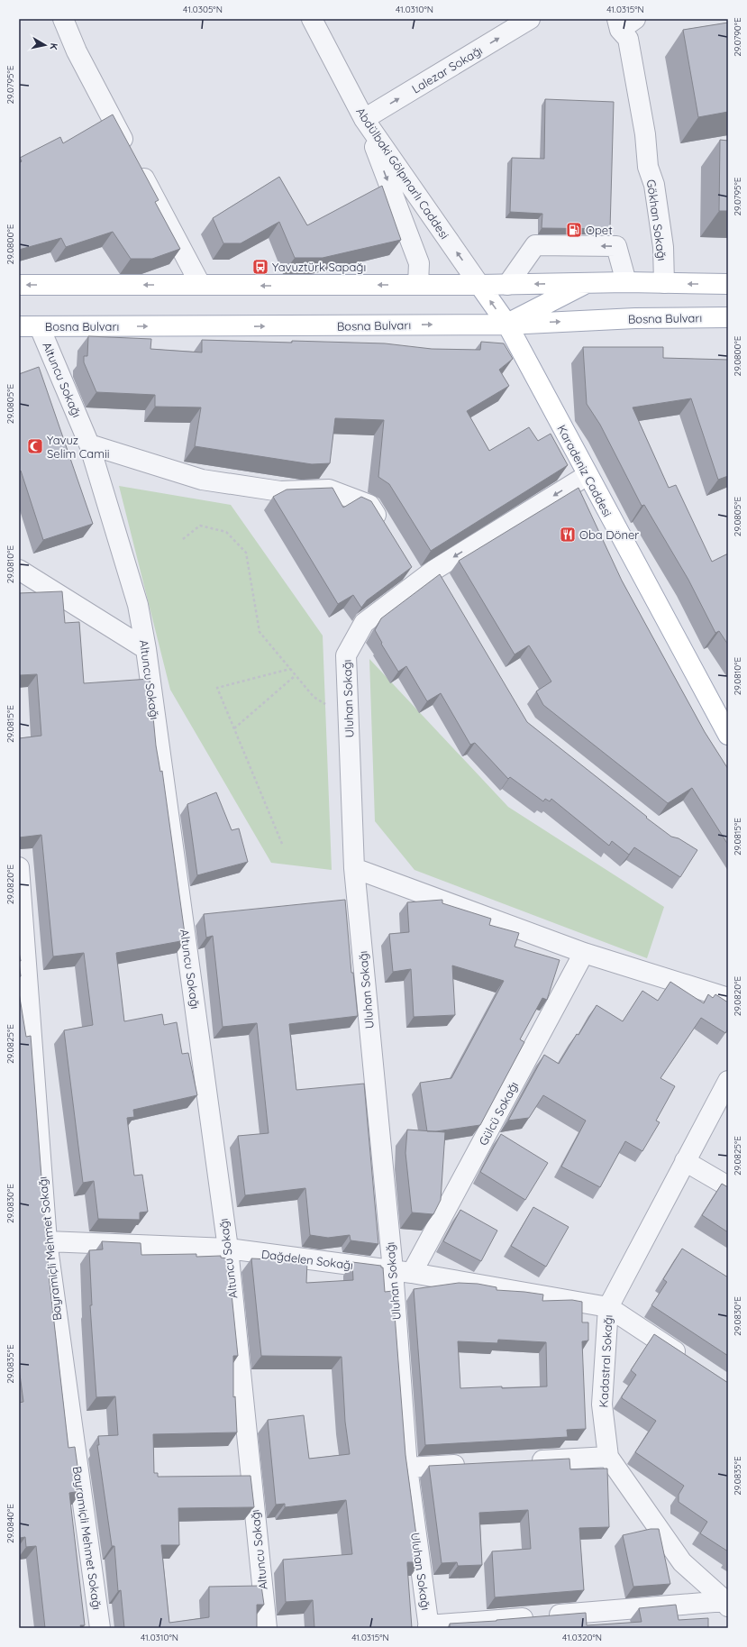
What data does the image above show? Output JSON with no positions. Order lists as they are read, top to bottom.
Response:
{
  "streets": {
    "main road": ["Bosna Bulvarı", "Karadeniz Caddesi"],
    "street": [
      "Lalezar Sokağı",
      "Abdülbaki Gölpınarlı Caddesi",
      "Gökhan Sokağı",
      "Altuncu Sokağı",
      "Uluhan Sokağı",
      "Gülcü Sokağı",
      "Bayramiçli Mehmet Sokağı",
      "Dağdelen Sokağı",
      "Kadastral Sokağı"
    ]
  },
  "crossings": [
    ["Lalezar Sokağı", "Abdülbaki Gölpınarlı Caddesi"],
    ["Abdülbaki Gölpınarlı Caddesi", "Karadeniz Caddesi"],
    ["Bosna Bulvarı", "Altuncu Sokağı"],
    ["Bosna Bulvarı", "Karadeniz Caddesi"],
    ["Altuncu Sokağı", "Dağdelen Sokağı"],
    ["Karadeniz Caddesi", "Uluhan Sokağı"],
    ["Uluhan Sokağı", "Dağdelen Sokağı"],
    ["Gülcü Sokağı", "Dağdelen Sokağı"],
    ["Bayramiçli Mehmet Sokağı", "Dağdelen Sokağı"],
    ["Dağdelen Sokağı", "Kadastral Sokağı"]
  ],
  "one_way": ["Lalezar Sokağı"],
  "places": {
    "fuel station": ["Opet"],
    "bus stop": ["Yavuztürk Sapağı"],
    "mosque": ["Yavuz Selim Camii"],
    "restaurant": ["Oba Döner"]
  },
  "north": "right",
  "coordinates": [
    "41.0305°N",
    "41.0310°N",
    "41.0315°N",
    "29.0790°E",
    "29.0795°E",
    "29.0800°E",
    "29.0805°E",
    "29.0810°E",
    "29.0815°E",
    "29.0820°E",
    "29.0825°E",
    "29.0830°E",
    "29.0835°E",
    "29.0840°E",
    "41.0320°N"
  ]
}
